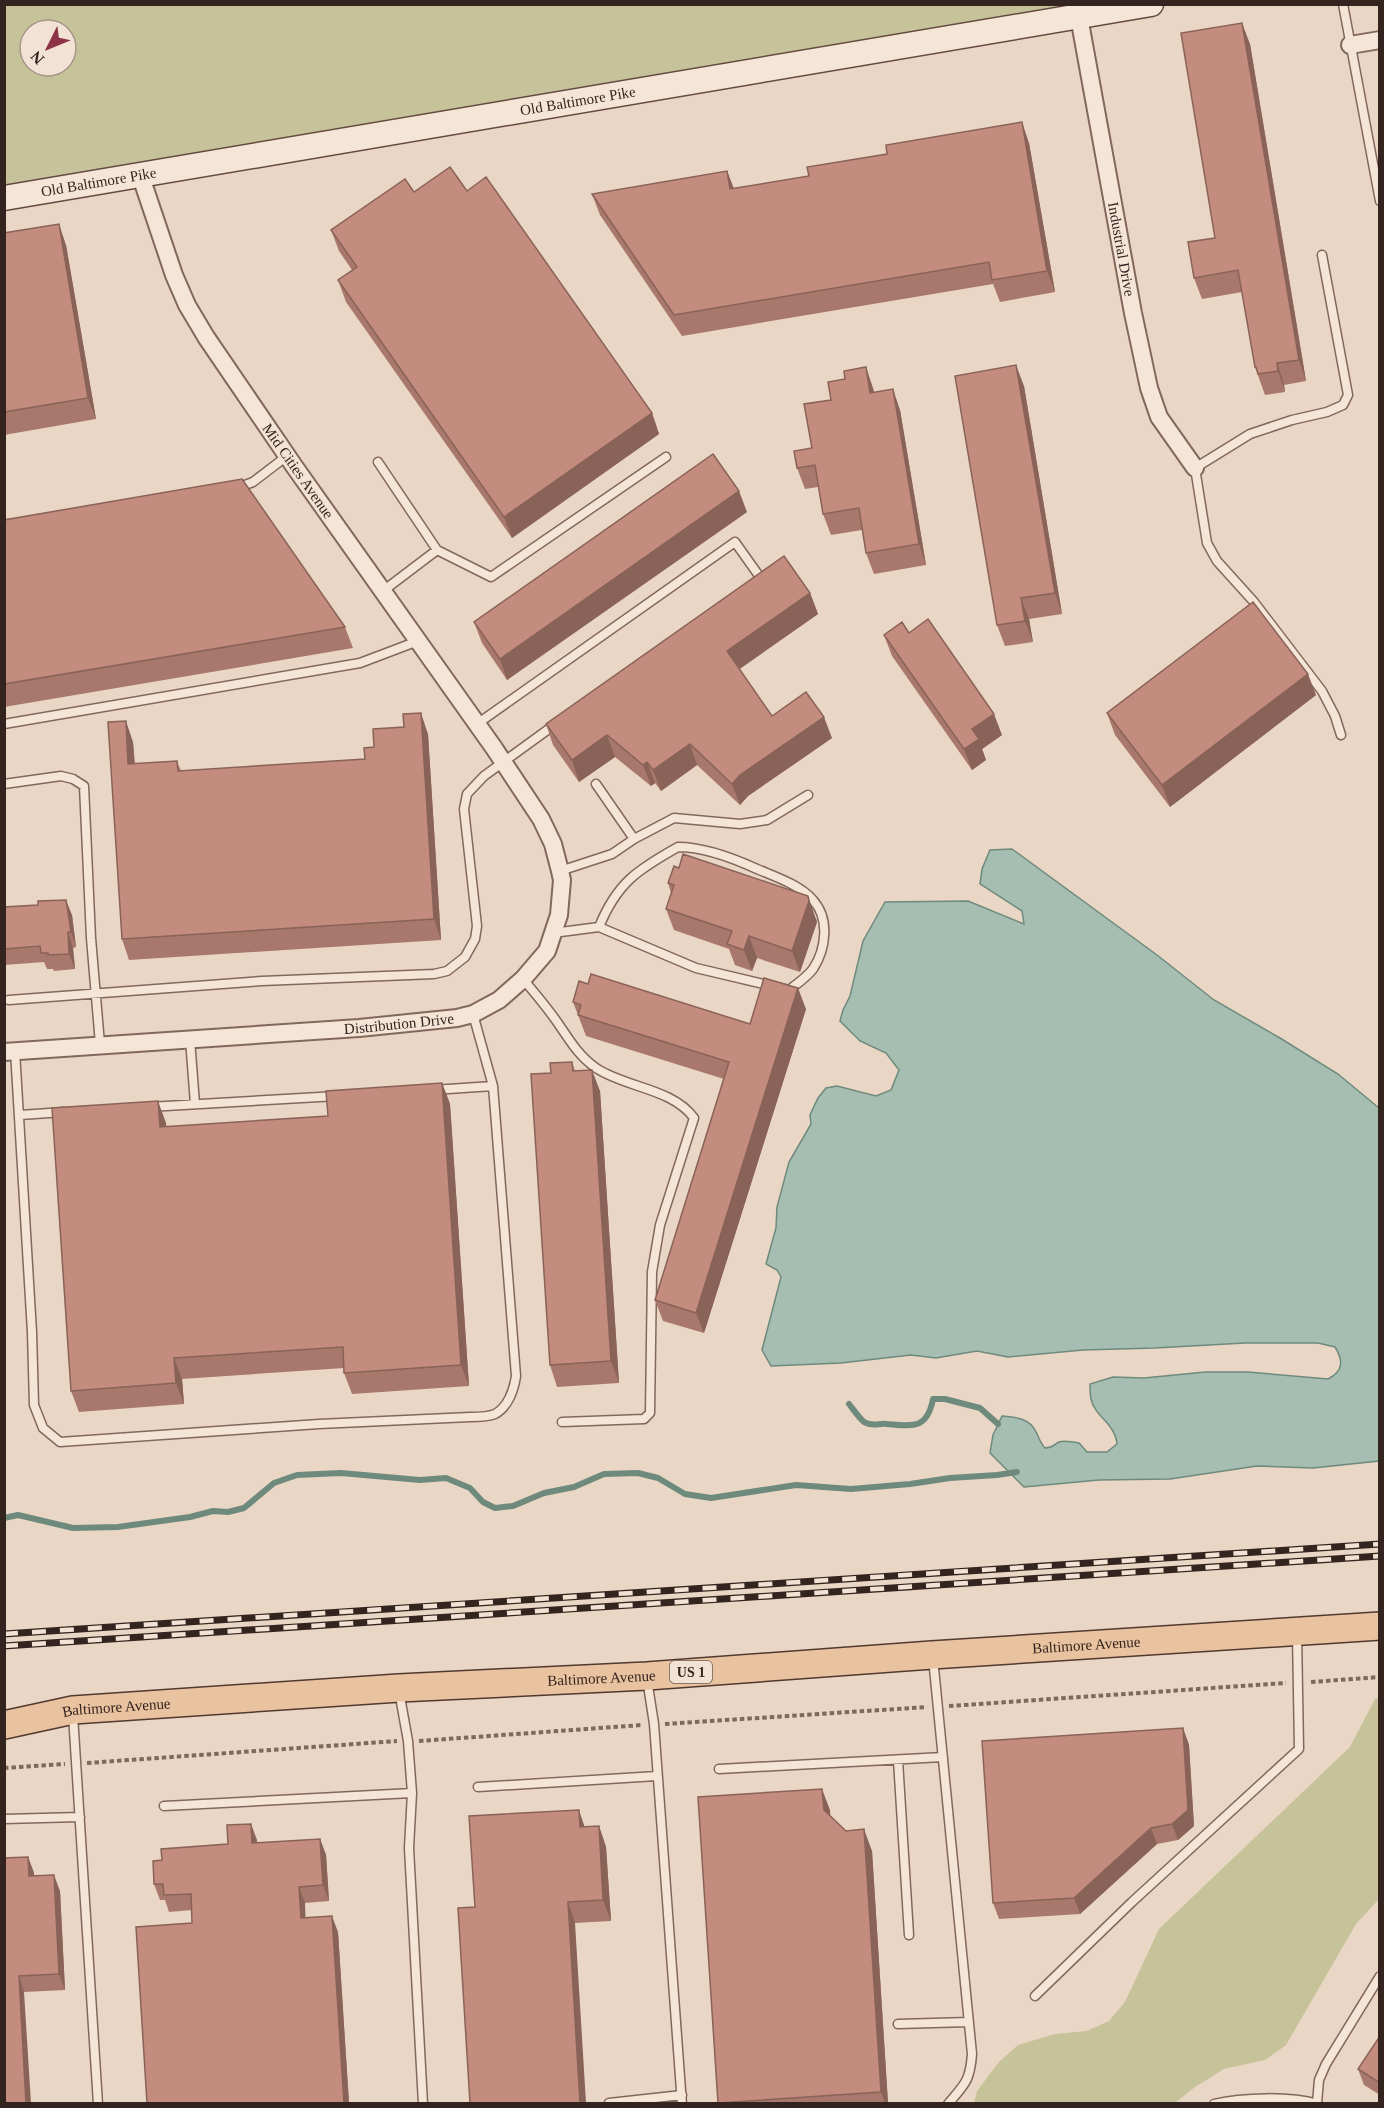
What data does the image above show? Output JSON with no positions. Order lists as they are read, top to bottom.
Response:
{
  "streets": {
    "main road": ["Old Baltimore Pike", "Baltimore Avenue", "US 1"],
    "street": ["Industrial Drive", "Mid Cities Avenue", "Distribution Drive"]
  },
  "crossings": [
    ["Old Baltimore Pike", "Industrial Drive"],
    ["Old Baltimore Pike", "Mid Cities Avenue"],
    ["Mid Cities Avenue", "Distribution Drive"]
  ],
  "north": "bottom left"
}
